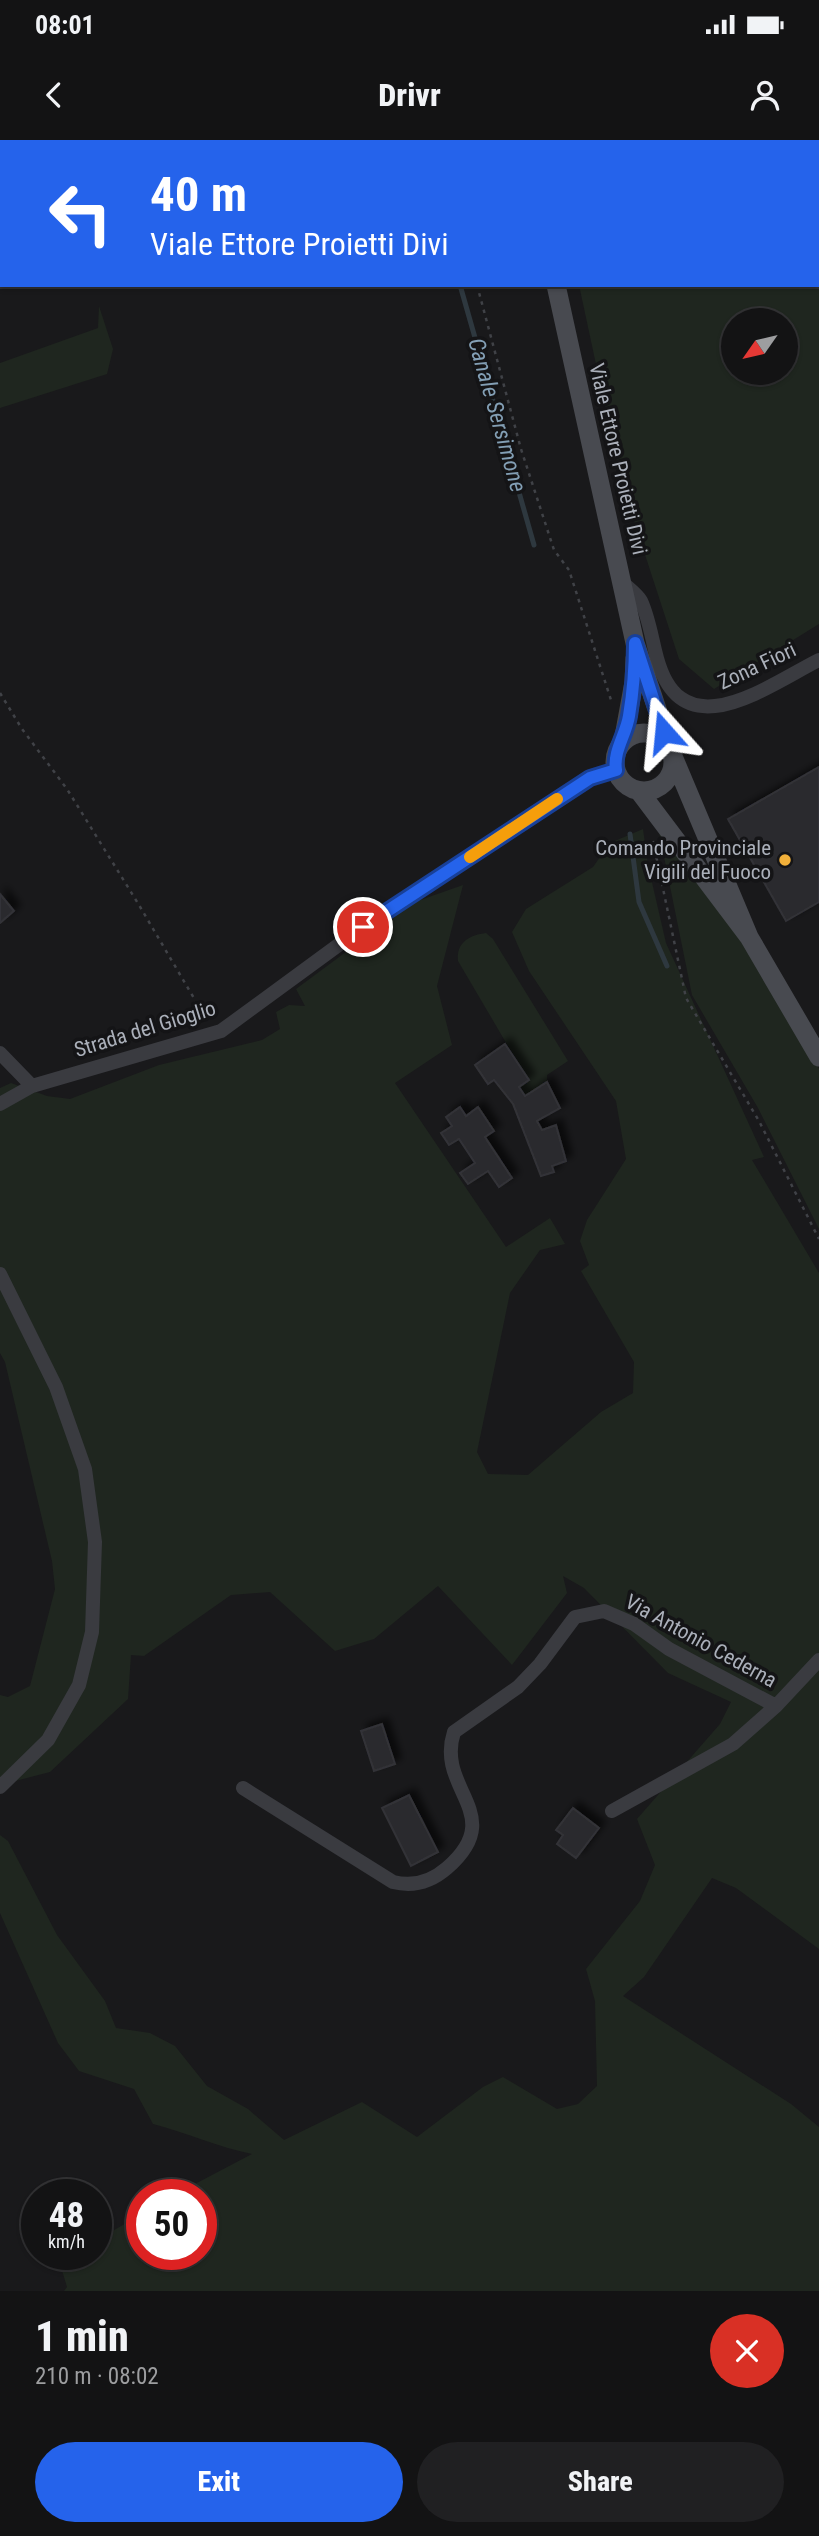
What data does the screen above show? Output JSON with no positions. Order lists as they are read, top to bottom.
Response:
{
  "streets": {
    "main road": ["Viale Ettore Proietti Divi"],
    "street": ["Zona Fiori", "Strada del Gioglio", "Via Antonio Cederna"]
  },
  "crossings": [
    ["Viale Ettore Proietti Divi", "Zona Fiori"],
    ["Viale Ettore Proietti Divi", "Strada del Gioglio"]
  ],
  "water": ["Canale Sersimone"],
  "places": ["Comando Provinciale Vigili del Fuoco"],
  "north": "bottom left",
  "page": {
    "status": "08:01",
    "header": "Drivr",
    "turn": ["40 m", "Viale Ettore Proietti Divi"],
    "speed": "48 km/h",
    "limit": "50",
    "heading": ["1 min", "210 m · 08:02"],
    "buttons": ["Exit", "Share"]
  }
}
